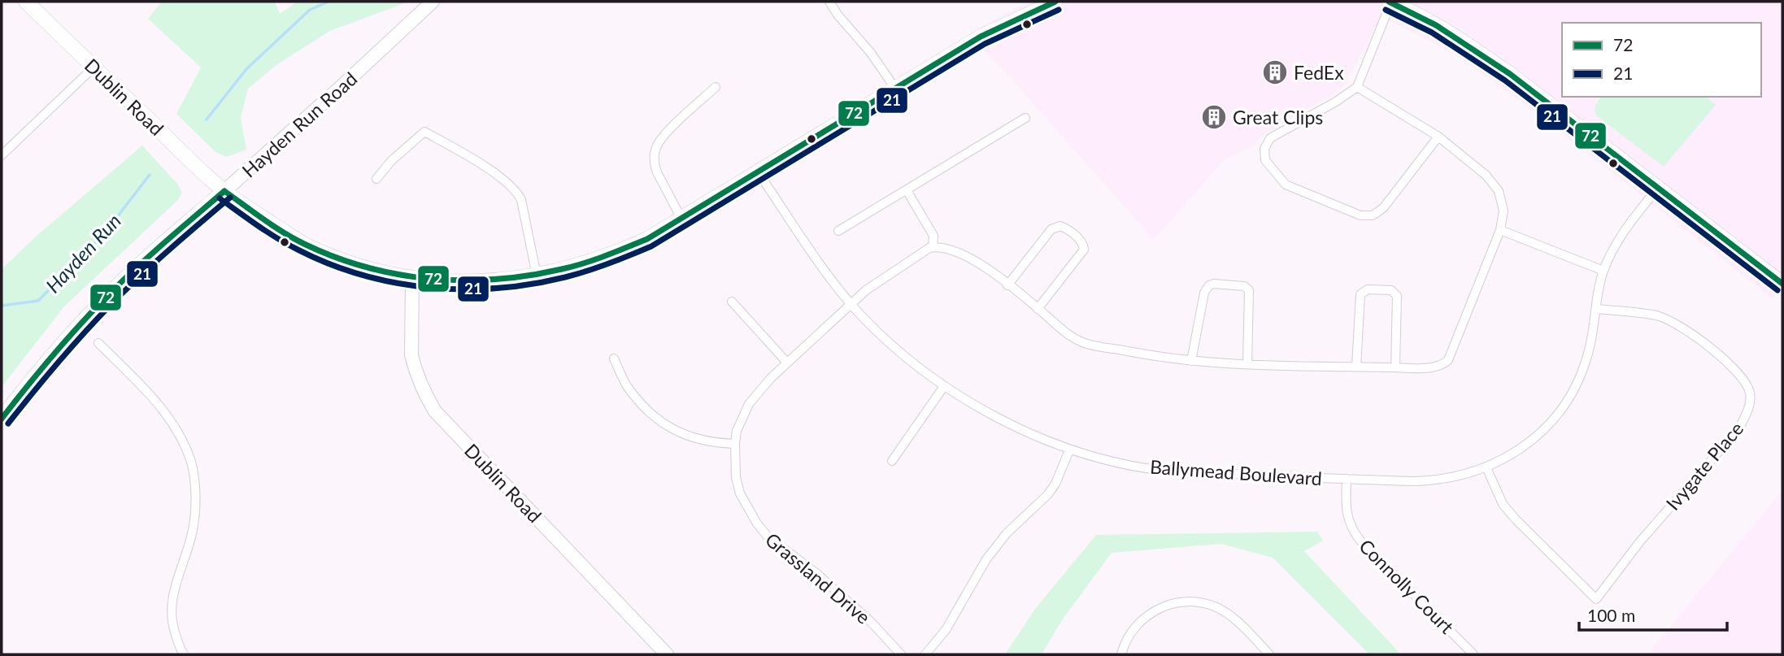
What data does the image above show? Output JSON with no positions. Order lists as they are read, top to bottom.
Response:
{
  "streets": {
    "main road": ["Dublin Road", "Hayden Run Road"],
    "street": [
      "Ivygate Place",
      "Ballymead Boulevard",
      "Grassland Drive",
      "Connolly Court"
    ]
  },
  "crossings": [
    ["Dublin Road", "Hayden Run Road"],
    ["Dublin Road", "Ballymead Boulevard"],
    ["Ivygate Place", "Ballymead Boulevard"],
    ["Ballymead Boulevard", "Grassland Drive"],
    ["Ballymead Boulevard", "Connolly Court"]
  ],
  "water": ["Hayden Run"],
  "places": {
    "building": ["FedEx", "Great Clips"]
  },
  "lines": ["transit line 72", "transit line 21"],
  "legend": ["72", "21"],
  "scale_bar": "100 m"
}
